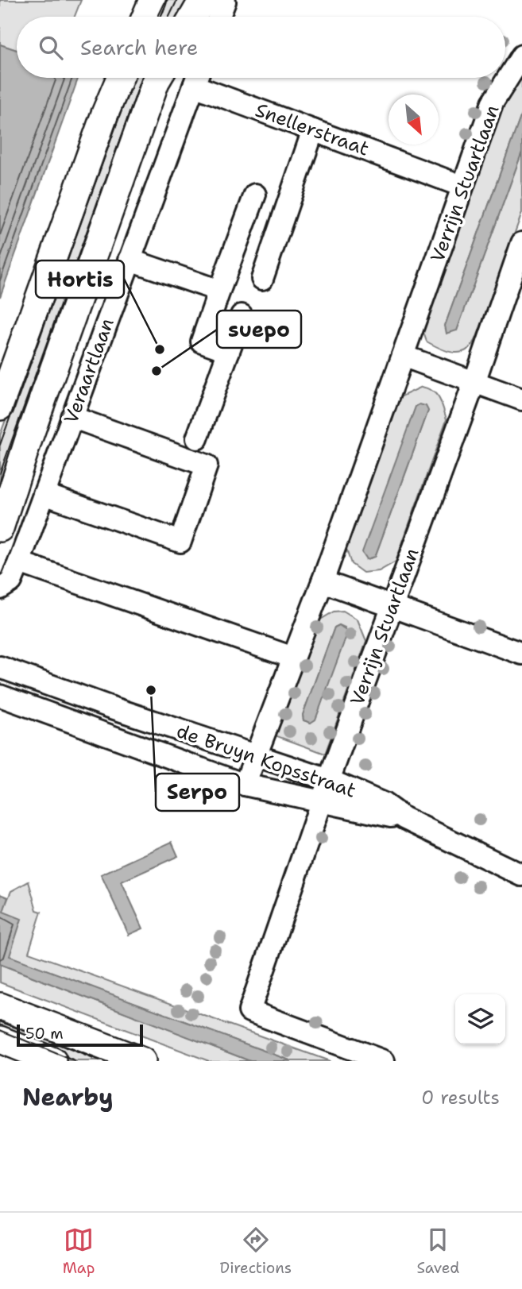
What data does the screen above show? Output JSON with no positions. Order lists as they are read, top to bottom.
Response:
{
  "streets": {
    "main road": ["Veraartlaan"],
    "street": ["Snellerstraat", "Verrijn Stuartlaan", "de Bruyn Kopsstraat"]
  },
  "crossings": [
    ["Snellerstraat", "Verrijn Stuartlaan"],
    ["Verrijn Stuartlaan", "de Bruyn Kopsstraat"]
  ],
  "places": ["Hortis", "suepo", "Serpo"],
  "scale_bar": "50 m",
  "north": "bottom right",
  "page": {
    "search": "Search here",
    "scale": "50 m",
    "heading": ["Nearby", "0 results"],
    "nav": ["Map", "Directions", "Saved"]
  }
}
